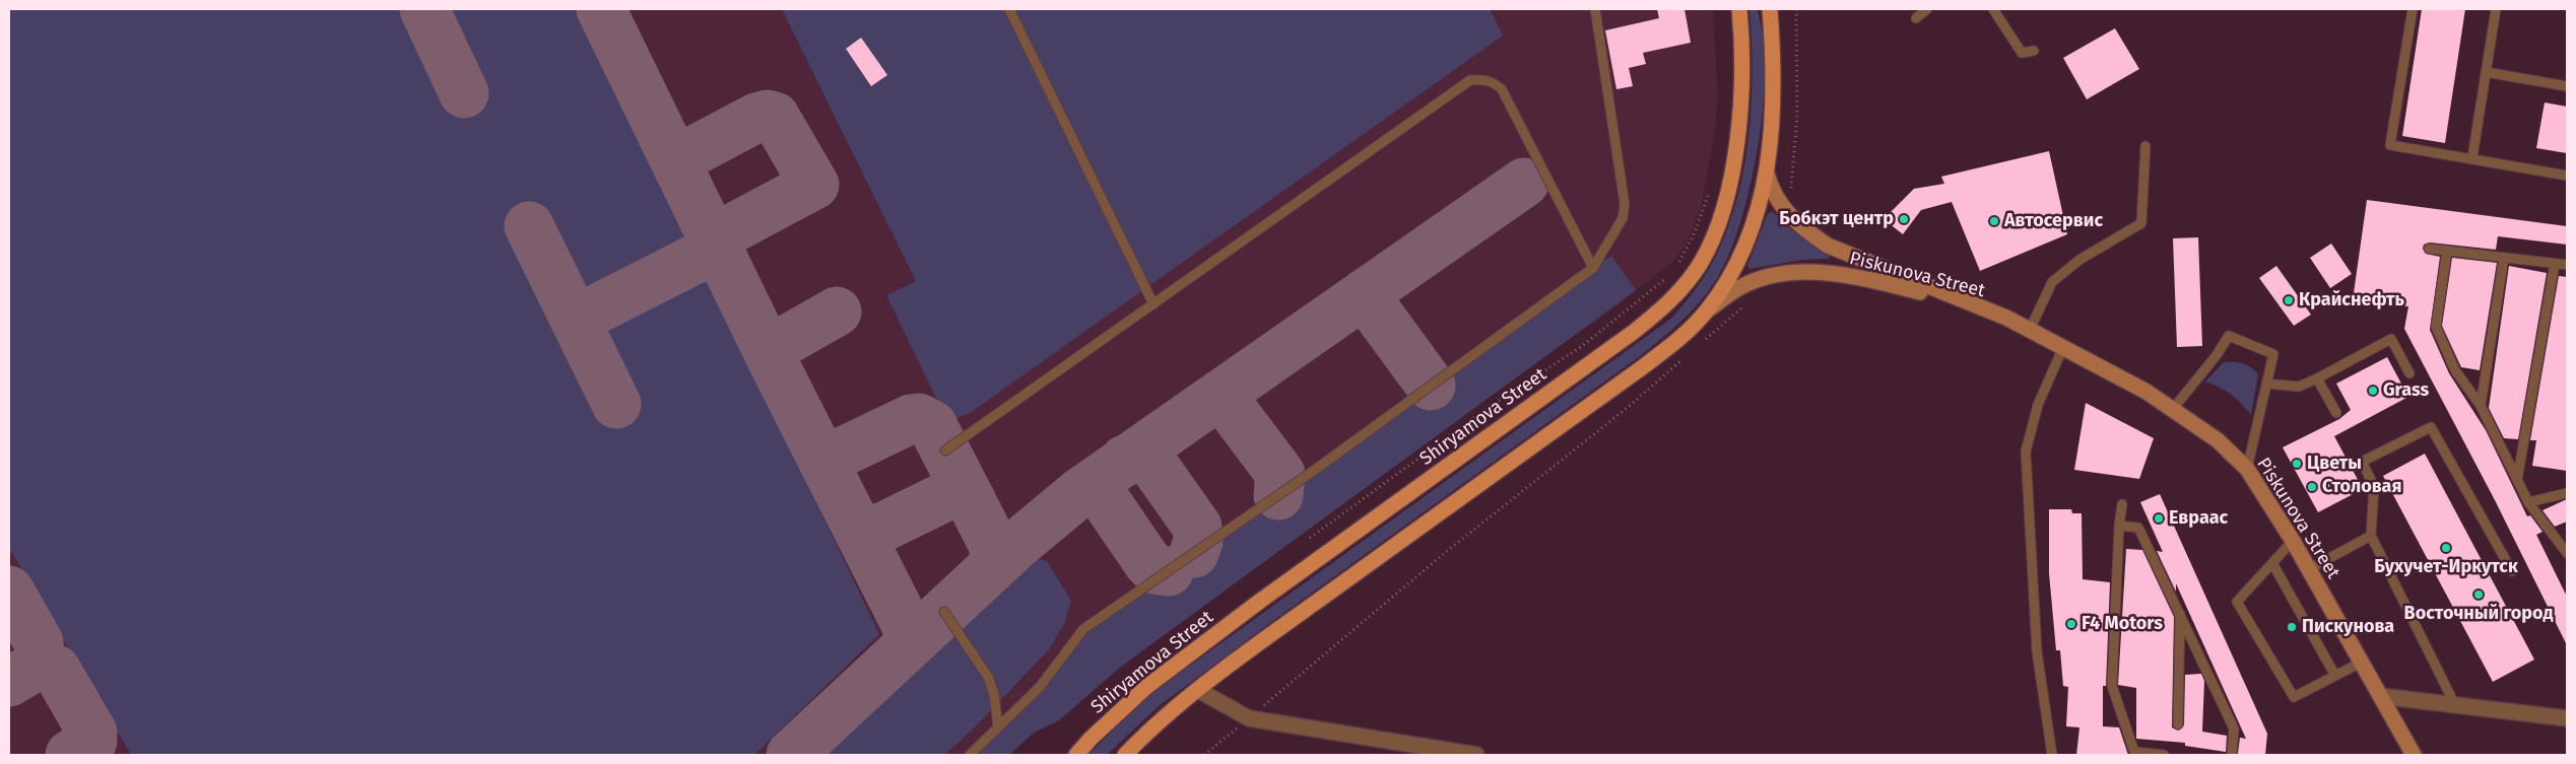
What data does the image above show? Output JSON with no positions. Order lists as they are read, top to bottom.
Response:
{
  "streets": {
    "main road": ["Shiryamova Street"],
    "street": ["Piskunova Street"]
  },
  "places": [
    "Бобкэт центр",
    "Автосервис",
    "Крайснефть",
    "Grass",
    "Цветы",
    "Столовая",
    "Евраас",
    "Бухучет-Иркутск",
    "Восточный город",
    "F4 Motors",
    "Пискунова"
  ]
}
